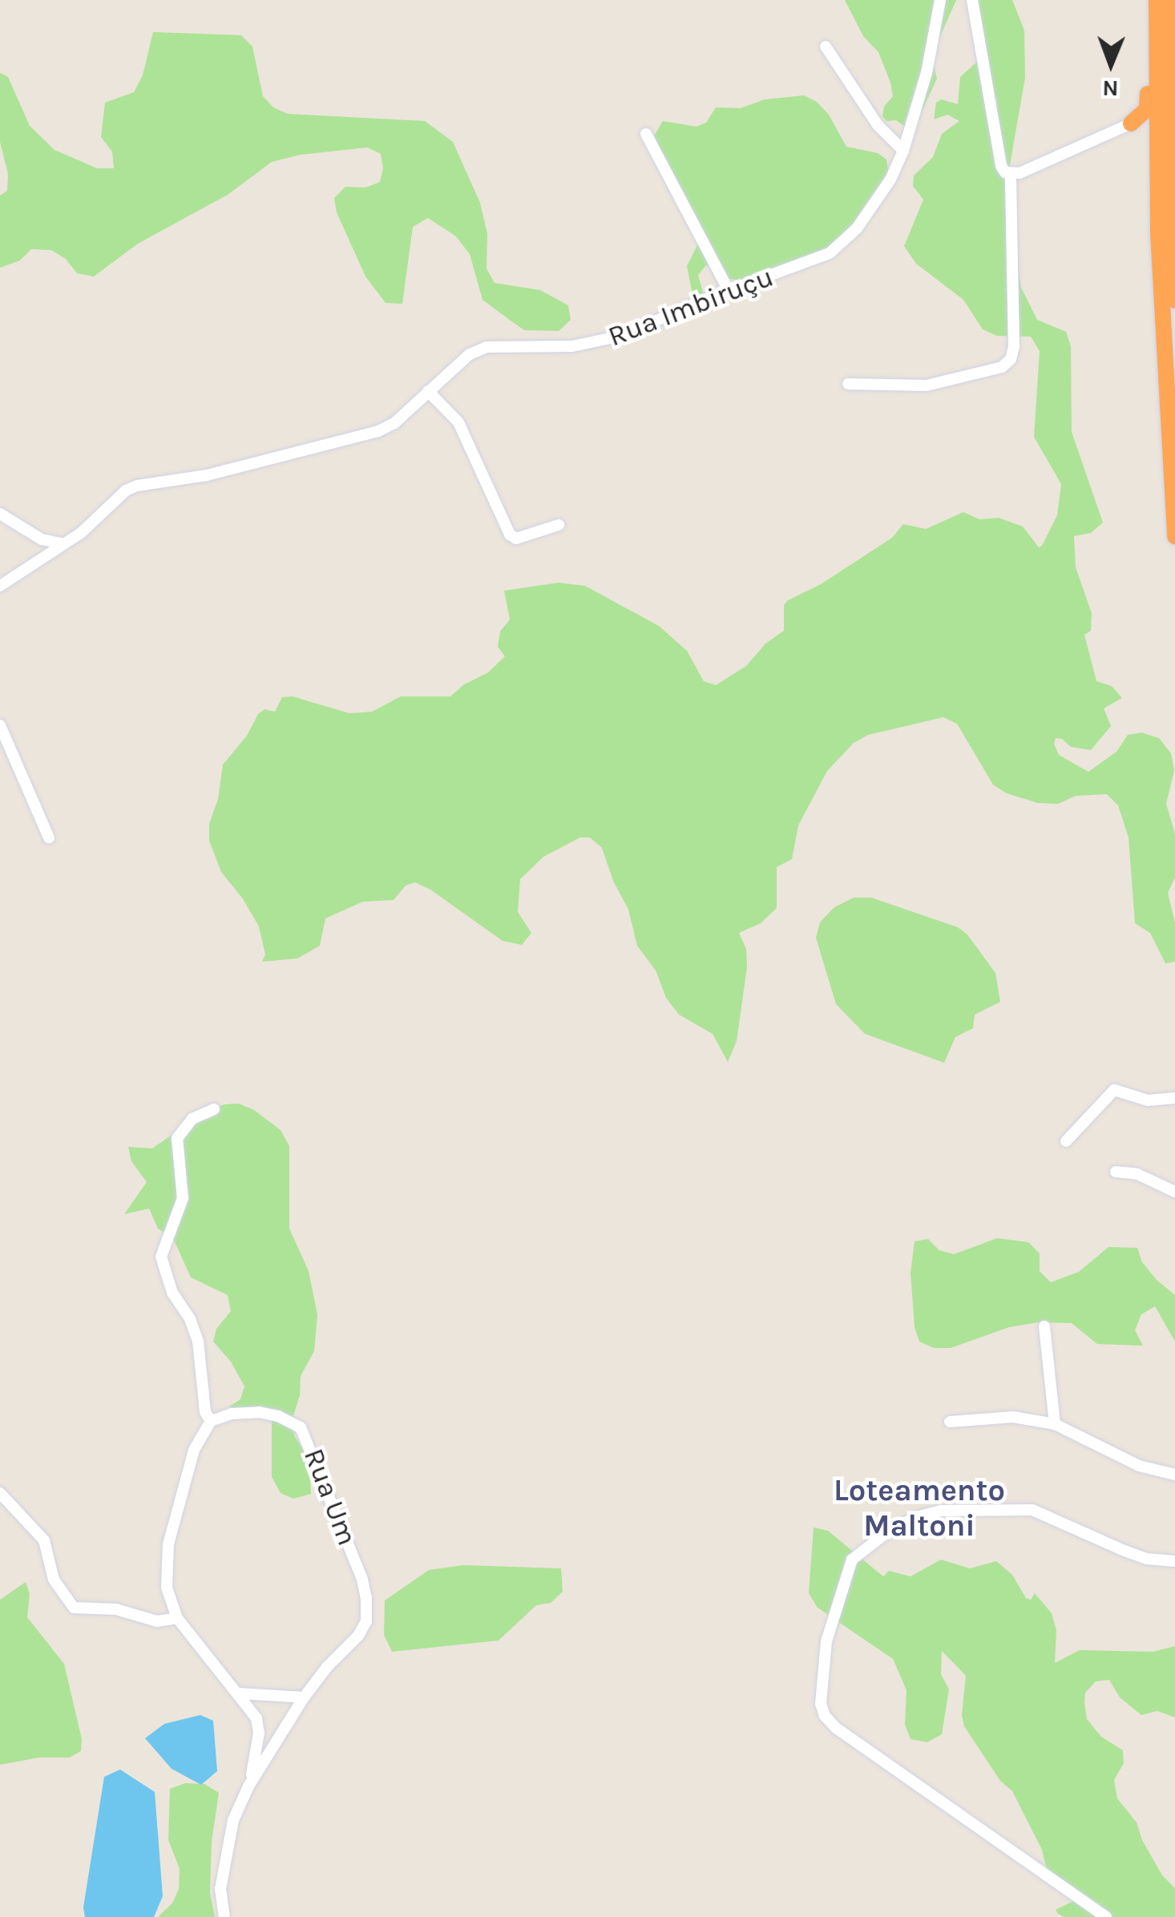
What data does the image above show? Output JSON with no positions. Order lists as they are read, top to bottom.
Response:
{
  "streets": {
    "street": ["Rua Imbiruçu", "Rua Um"]
  },
  "districts": ["Loteamento Maltoni"],
  "north": "bottom"
}
